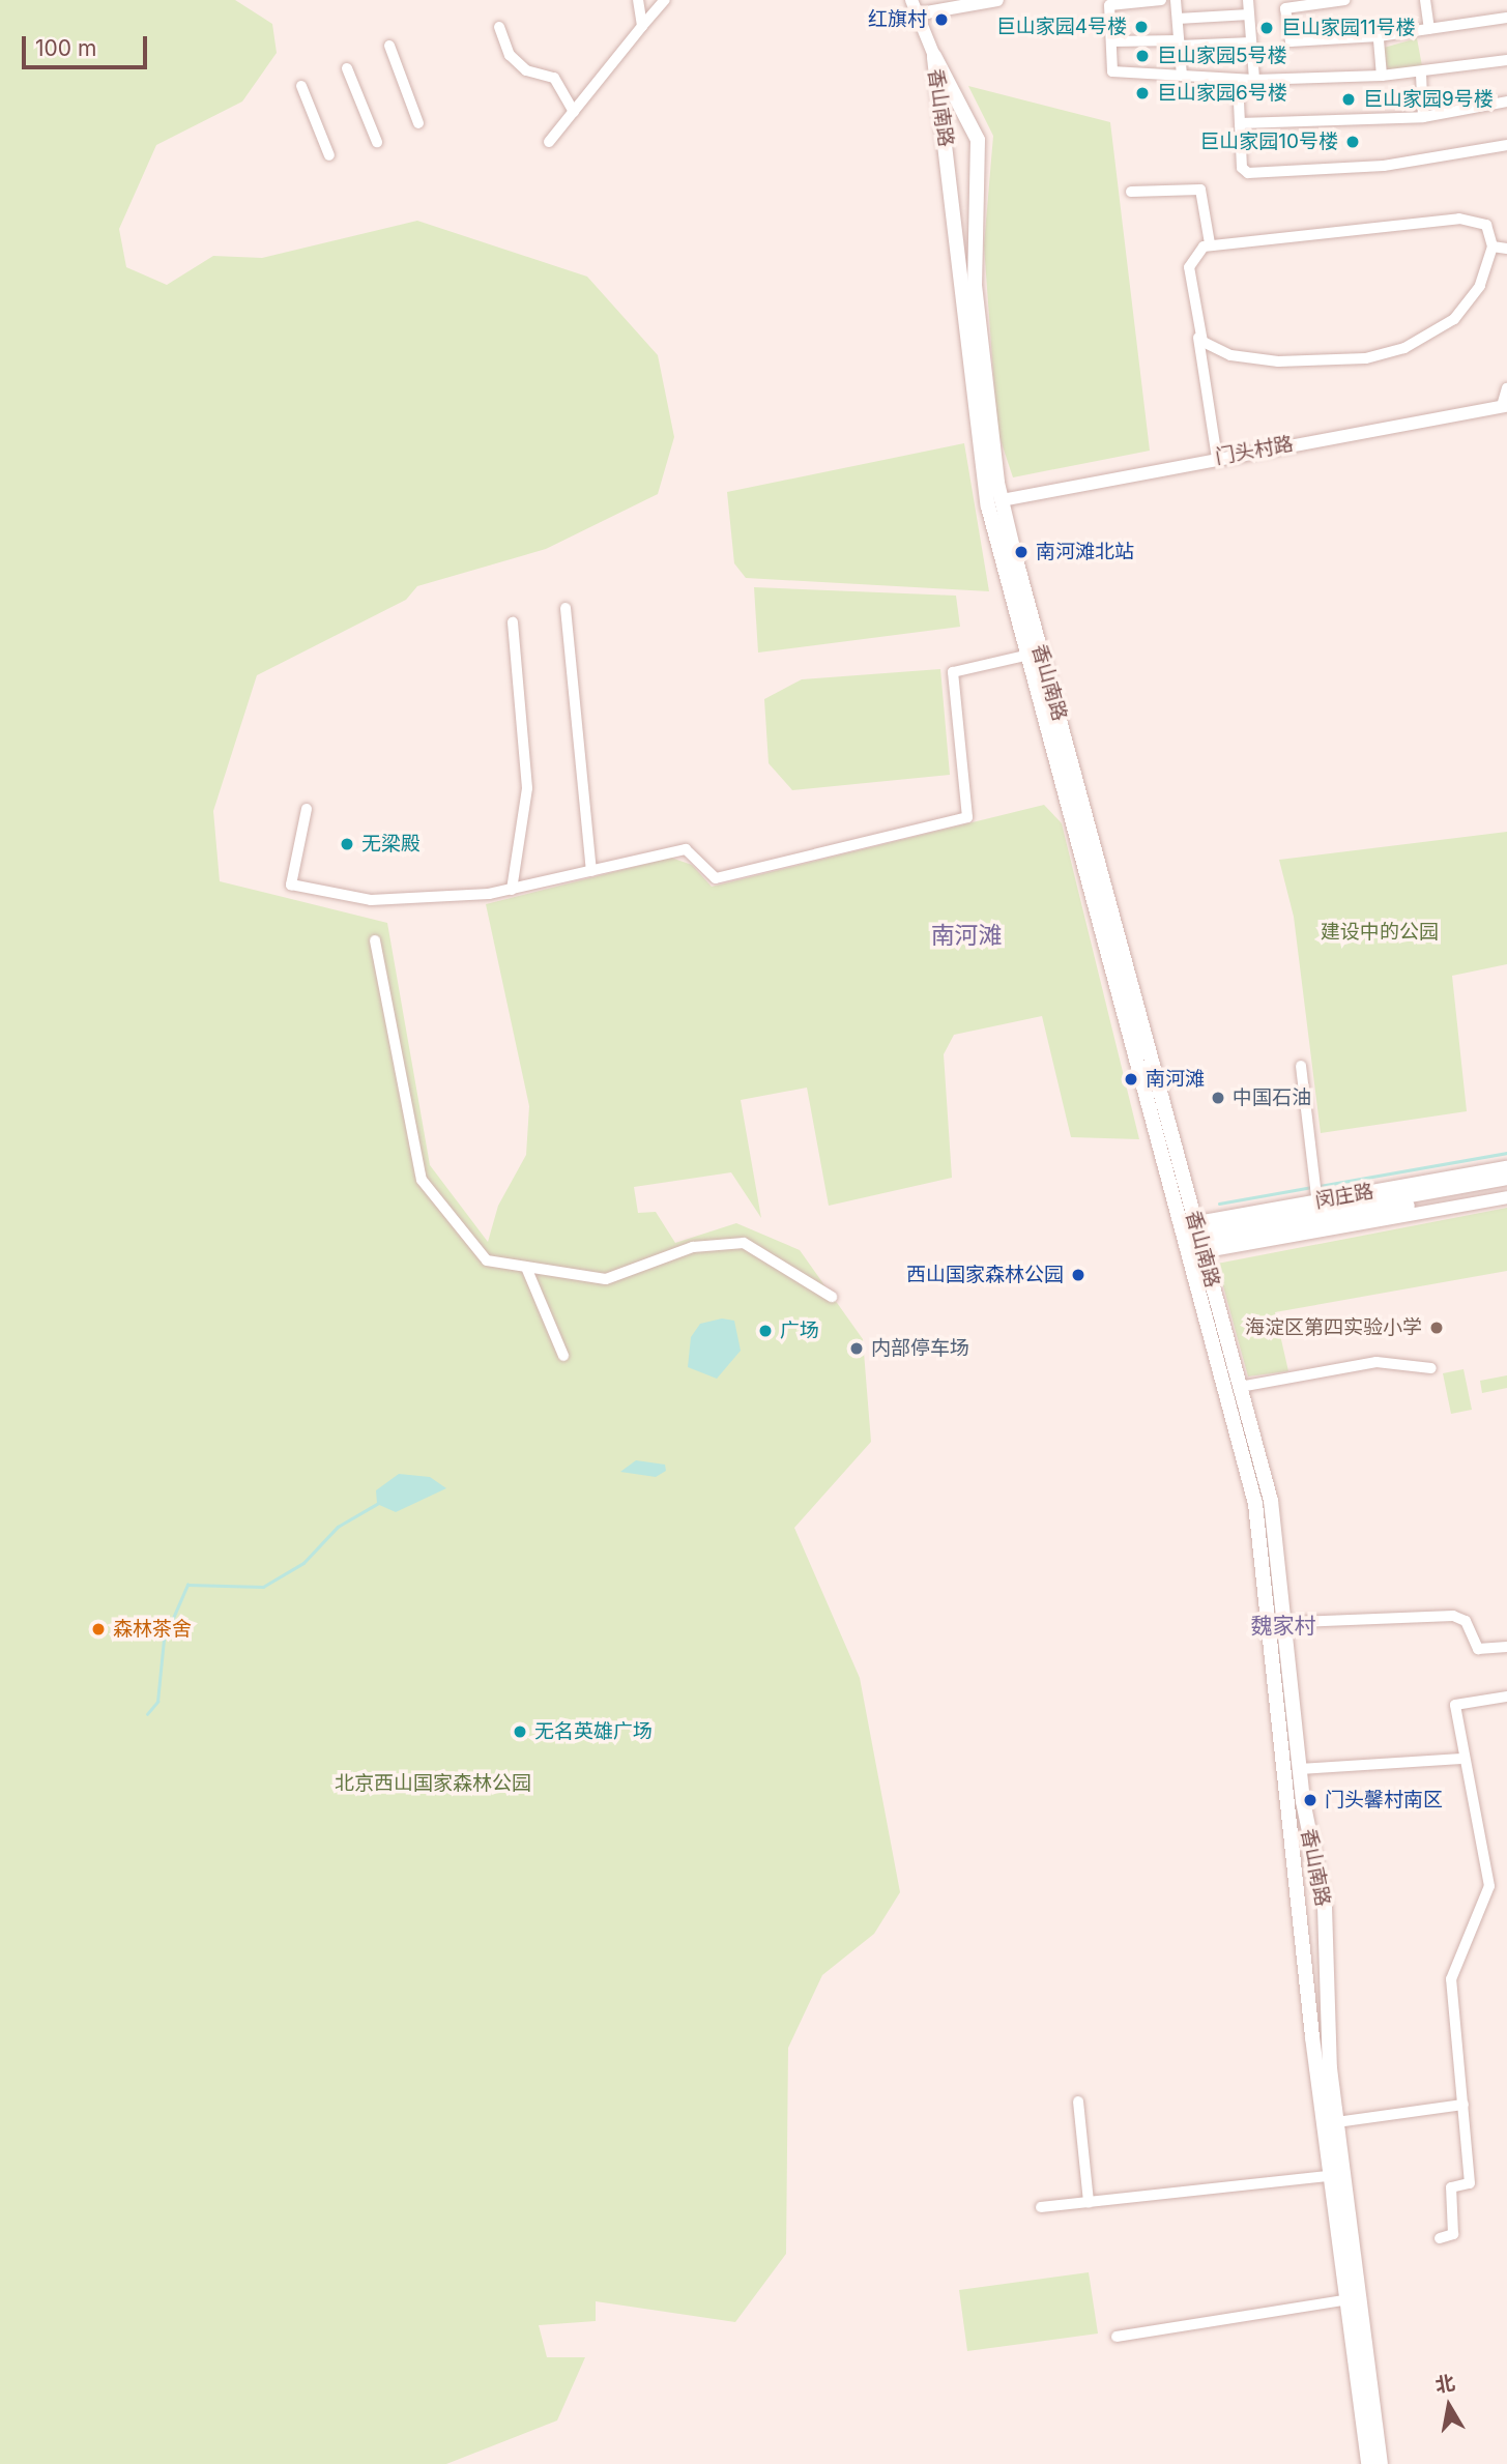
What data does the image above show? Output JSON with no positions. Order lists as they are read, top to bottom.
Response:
{
  "streets": {
    "main road": ["香山南路", "闵庄路"],
    "street": ["门头村路"]
  },
  "crossings": [
    ["香山南路", "门头村路"],
    ["香山南路", "闵庄路"]
  ],
  "districts": ["南河滩", "魏家村"],
  "parks": ["建设中的公园", "北京西山国家森林公园"],
  "places": [
    "红旗村",
    "巨山家园4号楼",
    "巨山家园11号楼",
    "巨山家园5号楼",
    "巨山家园6号楼",
    "巨山家园9号楼",
    "巨山家园10号楼",
    "南河滩北站",
    "无梁殿",
    "南河滩",
    "中国石油",
    "西山国家森林公园",
    "海淀区第四实验小学",
    "广场",
    "内部停车场",
    "森林茶舍",
    "无名英雄广场",
    "门头馨村南区"
  ],
  "scale_bar": "100 m",
  "north": "top"
}
